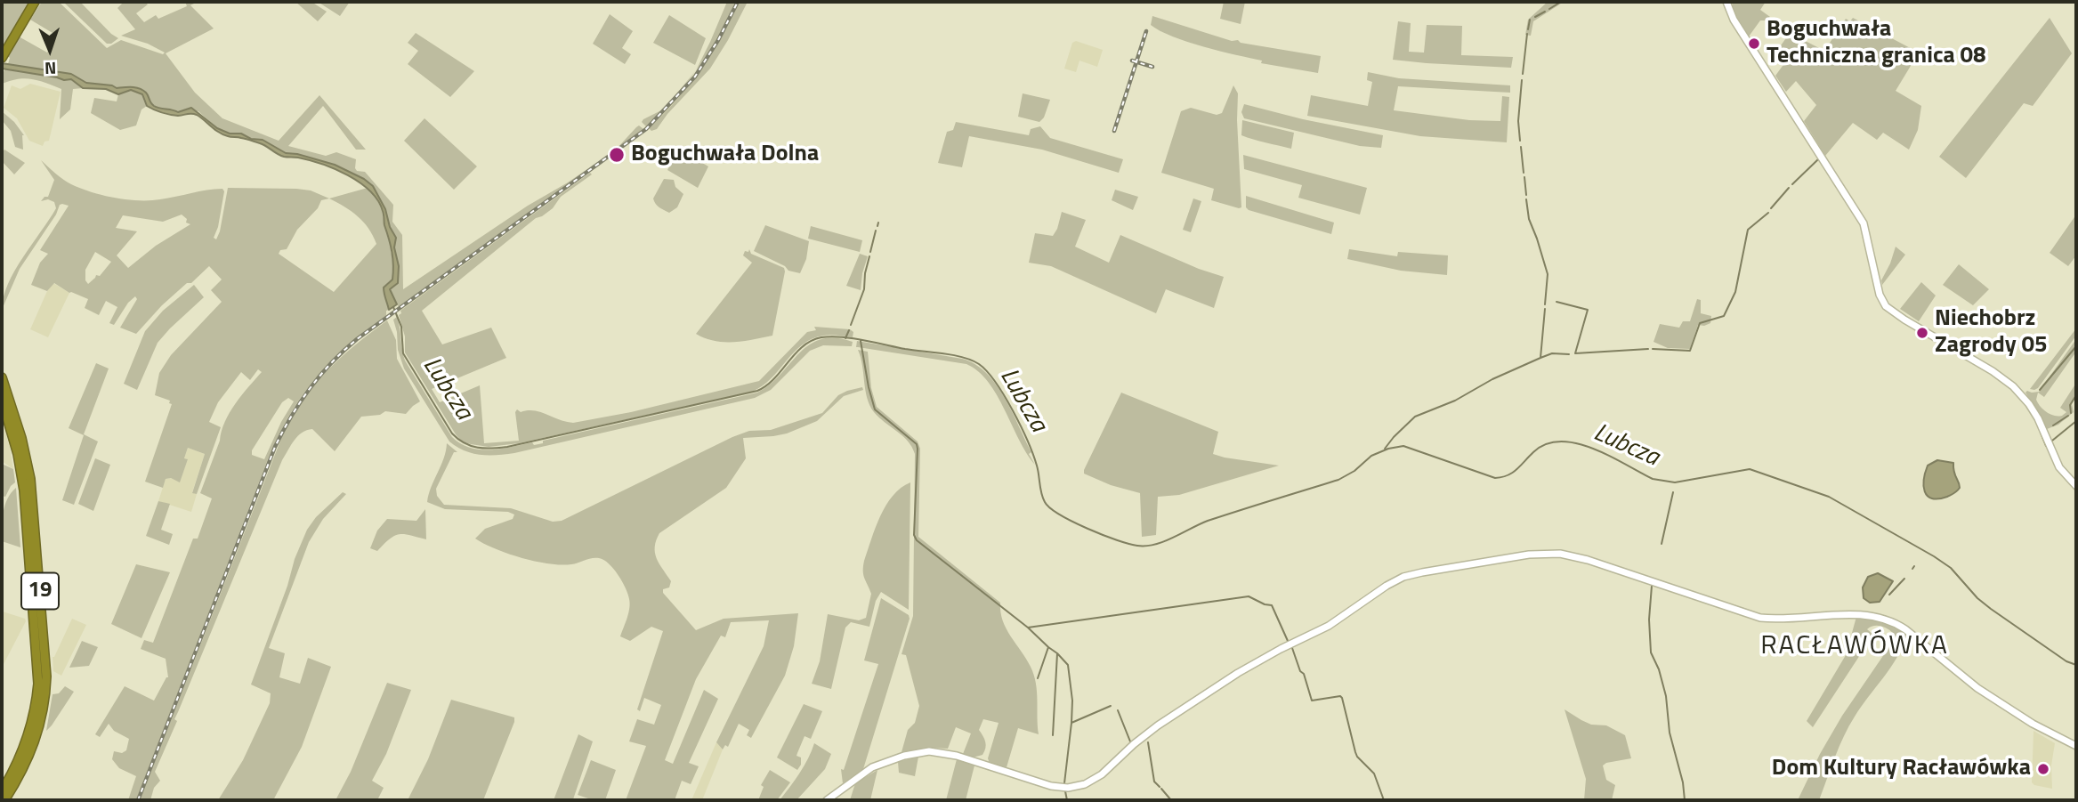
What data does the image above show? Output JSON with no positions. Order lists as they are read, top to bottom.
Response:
{
  "streets": {
    "highway": ["19"]
  },
  "districts": ["RACŁAWÓWKA"],
  "water": ["Lubcza"],
  "places": [
    "Boguchwała Techniczna granica 08",
    "Boguchwała Dolna",
    "Niechobrz Zagrody 05",
    "Dom Kultury Racławówka"
  ],
  "north": "bottom"
}
